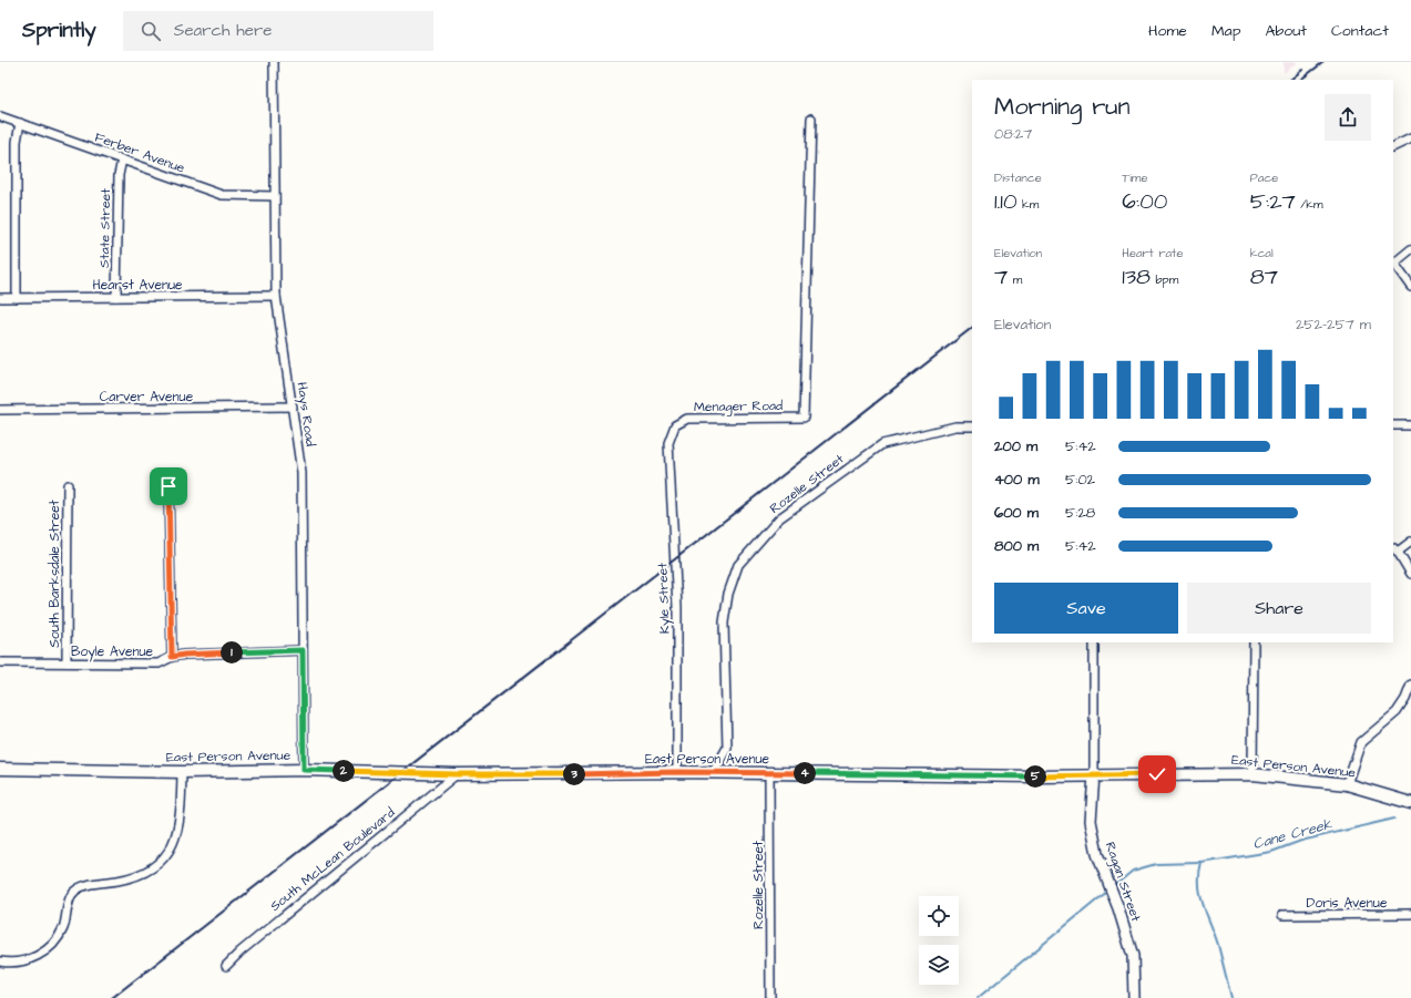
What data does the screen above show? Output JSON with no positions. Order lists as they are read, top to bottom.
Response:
{
  "streets": {
    "main road": ["East Person Avenue"],
    "street": [
      "Ferber Avenue",
      "State Street",
      "Hearst Avenue",
      "Carver Avenue",
      "Menager Road",
      "Hays Road",
      "Rozelle Street",
      "South Barksdale Street",
      "Kyle Street",
      "Boyle Avenue",
      "South McLean Boulevard",
      "Ragan Street",
      "Doris Avenue"
    ]
  },
  "crossings": [
    ["Ferber Avenue", "State Street"],
    ["Ferber Avenue", "Hays Road"],
    ["State Street", "Hearst Avenue"],
    ["Hearst Avenue", "Hays Road"],
    ["Carver Avenue", "Hays Road"],
    ["Menager Road", "Kyle Street"],
    ["Hays Road", "Boyle Avenue"],
    ["Hays Road", "East Person Avenue"],
    ["Rozelle Street", "East Person Avenue"],
    ["South Barksdale Street", "Boyle Avenue"],
    ["Kyle Street", "East Person Avenue"],
    ["East Person Avenue", "South McLean Boulevard"],
    ["East Person Avenue", "Ragan Street"]
  ],
  "water": ["Cane Creek"],
  "page": {
    "header": "Sprintly",
    "search": "Search here",
    "nav": [
      "Home",
      "Map",
      "About",
      "Contact"
    ],
    "heading": ["Morning run", "08:27"],
    "stats": [
      ["Distance", "1.10 km"],
      ["Time", "6:00"],
      ["Pace", "5:27 /km"],
      ["Elevation", "7 m"],
      ["Heart rate", "138 bpm"],
      ["kcal", "87"]
    ],
    "chart": ["Elevation", "252–257 m"],
    "list": [
      {
        "name": "200 m",
        "note": "5:42"
      },
      {
        "name": "400 m",
        "note": "5:02"
      },
      {
        "name": "600 m",
        "note": "5:28"
      },
      {
        "name": "800 m",
        "note": "5:42"
      }
    ],
    "buttons": ["Save", "Share"],
    "pins": [
      "1",
      "2",
      "4",
      "3",
      "5"
    ]
  }
}
